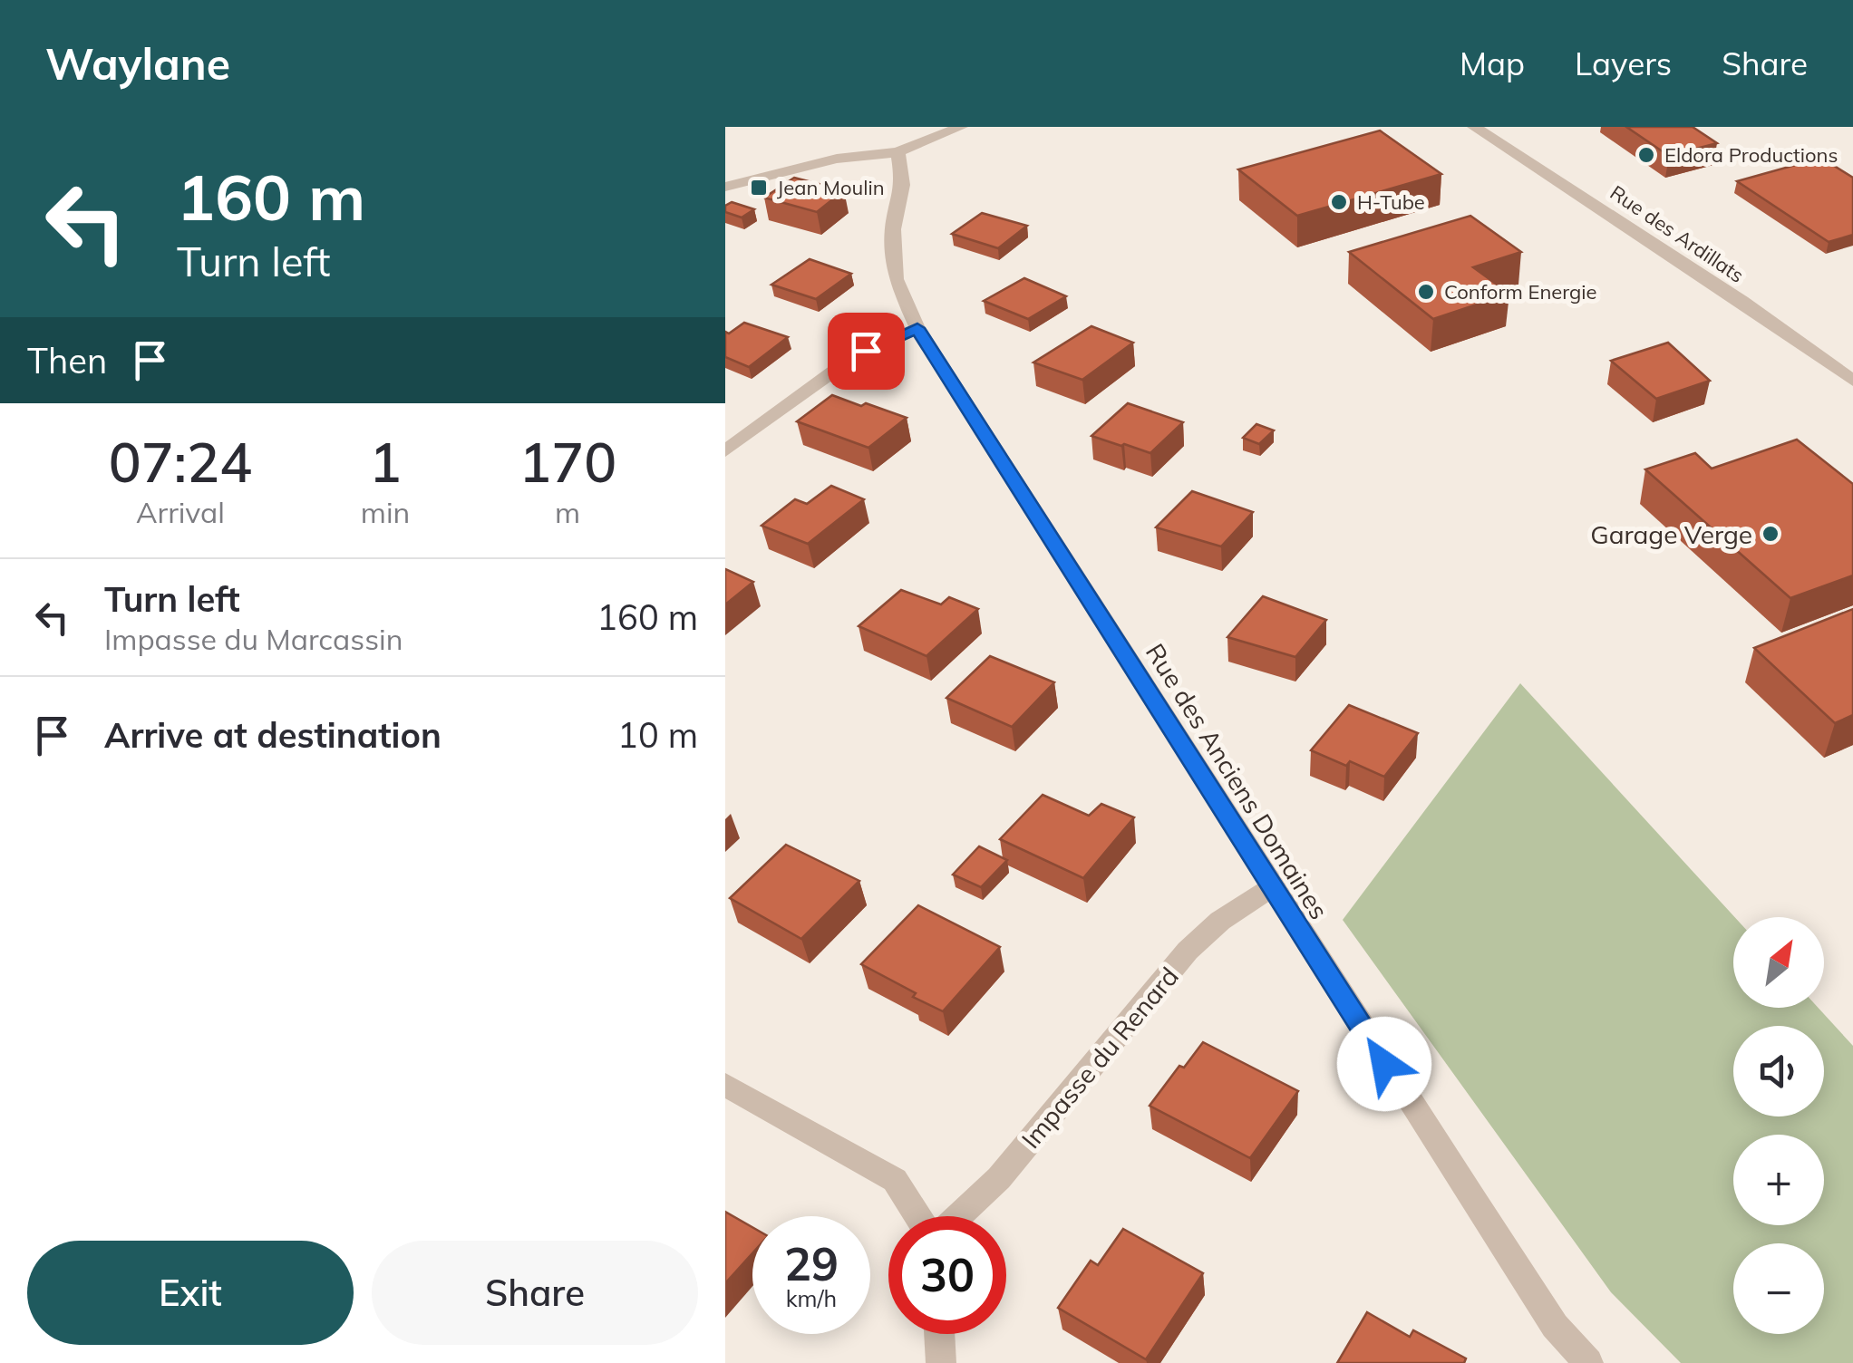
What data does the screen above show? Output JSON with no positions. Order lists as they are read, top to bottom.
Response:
{
  "streets": {
    "street": ["Rue des Ardillats", "Rue des Anciens Domaines", "Impasse du Renard"]
  },
  "crossings": [
    ["Rue des Anciens Domaines", "Impasse du Renard"]
  ],
  "places": {
    "other": [
      "Eldora Productions",
      "H-Tube",
      "Conform Energie",
      "Garage Verge"
    ],
    "transit": ["Jean Moulin"]
  },
  "north": "top right",
  "page": {
    "header": "Waylane",
    "nav": ["Map", "Layers", "Share"],
    "turn": ["160 m", "Turn left"],
    "then": "Then",
    "eta": [
      "07:24",
      "Arrival",
      "1",
      "min",
      "170",
      "m"
    ],
    "list": [
      {
        "name": "Turn left",
        "note": "Impasse du Marcassin",
        "value": "160 m"
      },
      {
        "name": "Arrive at destination",
        "value": "10 m"
      }
    ],
    "map_buttons": ["+", "−"],
    "speed": "29 km/h",
    "limit": "30",
    "buttons": ["Exit", "Share"]
  }
}
